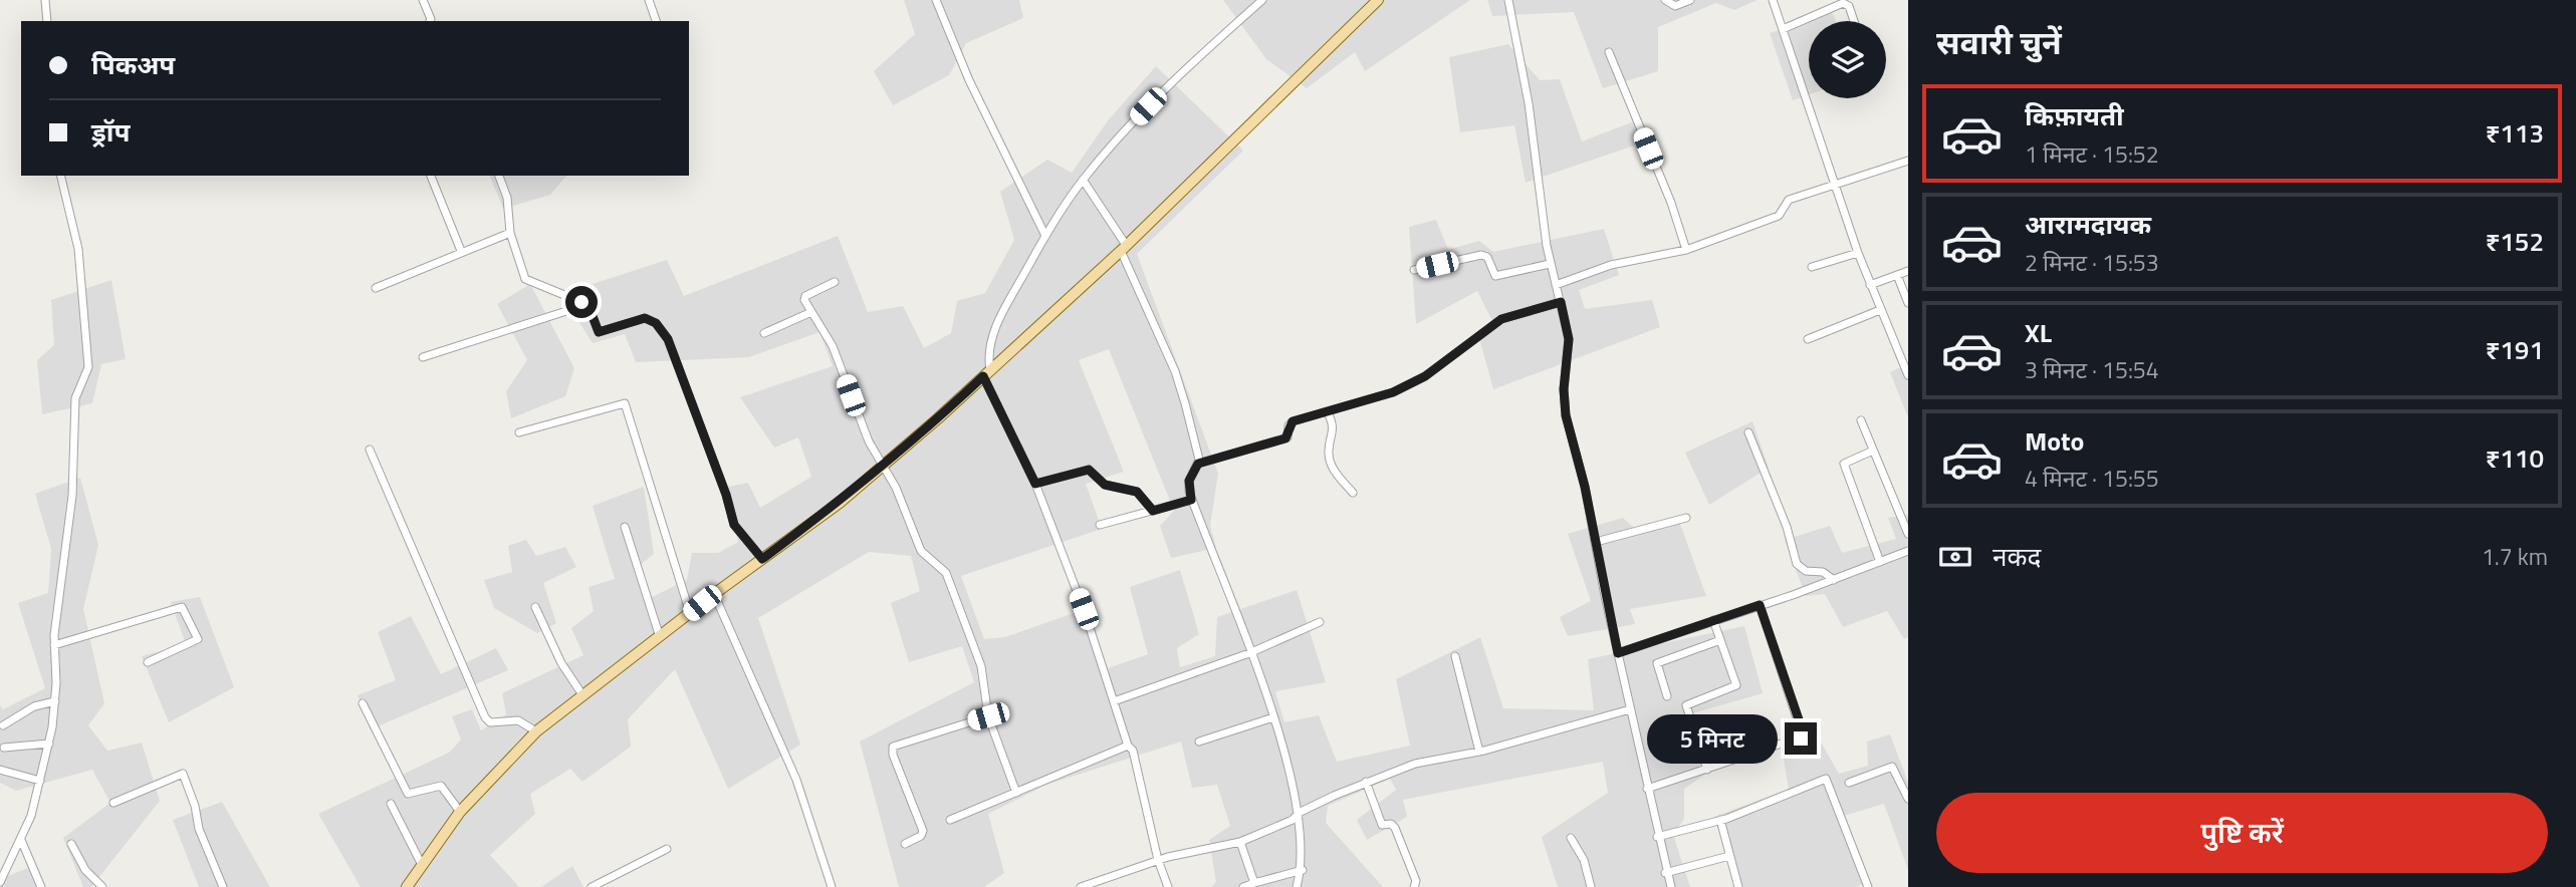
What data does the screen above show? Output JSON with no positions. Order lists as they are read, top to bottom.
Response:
{
  "page": {
    "heading": "सवारी चुनें",
    "banner": ["पिकअप", "ड्रॉप"],
    "list": [
      {
        "name": "किफ़ायती",
        "note": "1 मिनट · 15:52",
        "value": "₹113"
      },
      {
        "name": "आरामदायक",
        "note": "2 मिनट · 15:53",
        "value": "₹152"
      },
      {
        "name": "XL",
        "note": "3 मिनट · 15:54",
        "value": "₹191"
      },
      {
        "name": "Moto",
        "note": "4 मिनट · 15:55",
        "value": "₹110"
      }
    ],
    "pay": ["नकद", "1.7 km"],
    "bubble": "5 मिनट",
    "buttons": "पुष्टि करें"
  }
}
